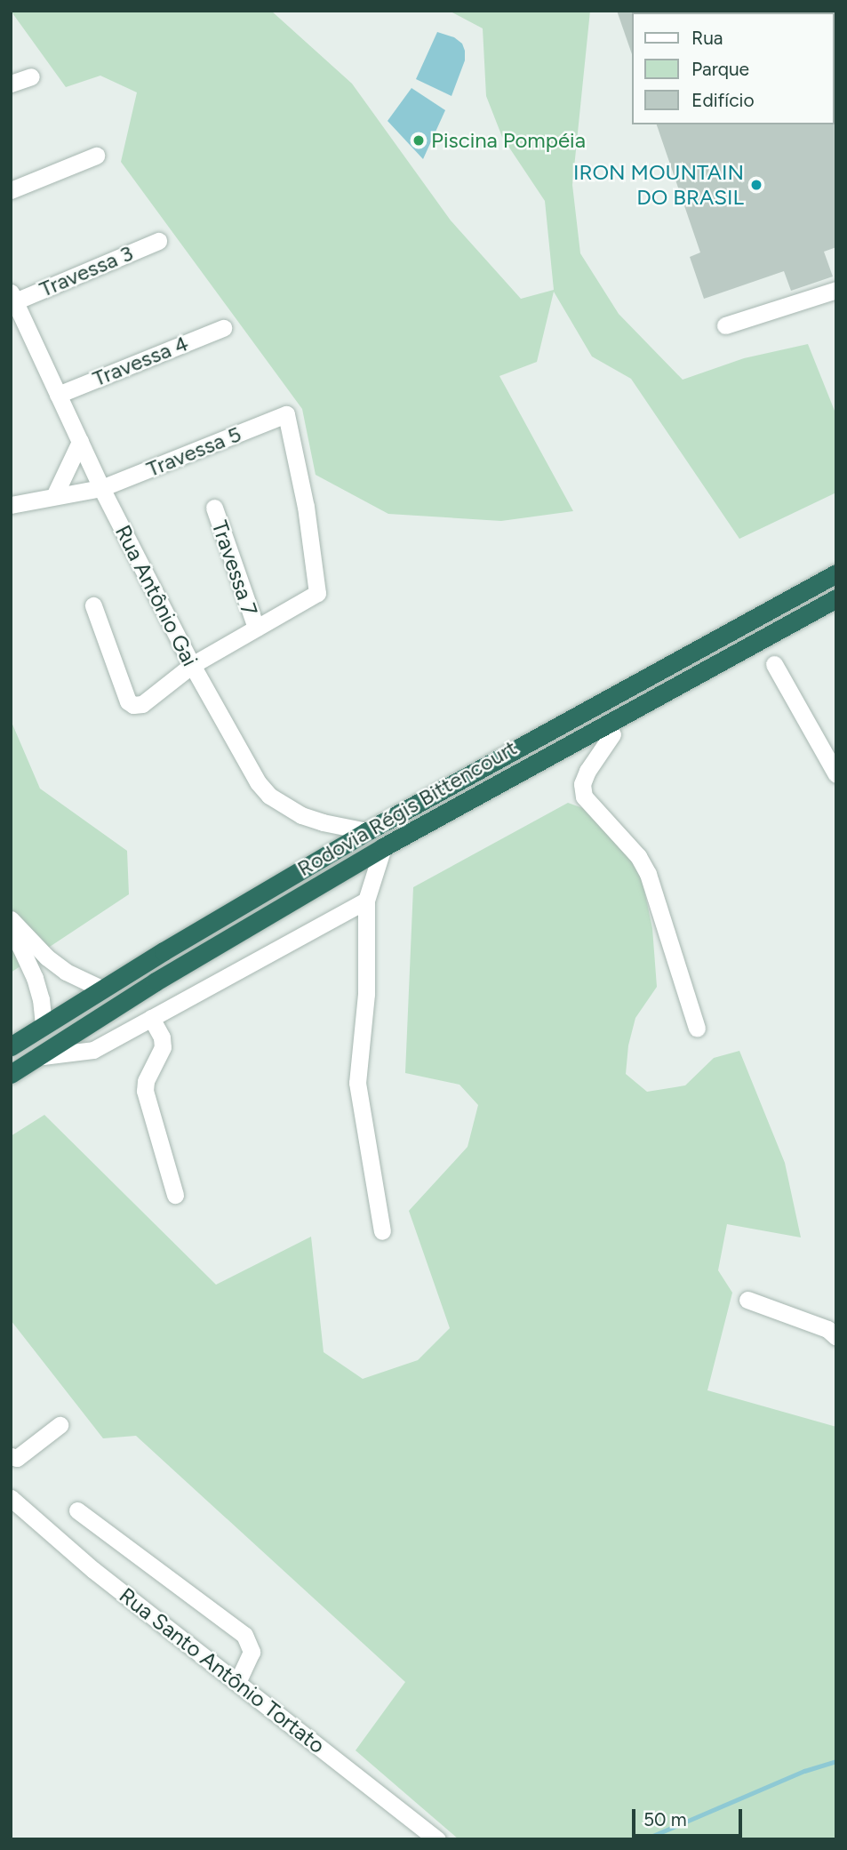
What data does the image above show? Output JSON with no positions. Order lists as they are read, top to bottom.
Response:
{
  "streets": {
    "highway": ["Rodovia Régis Bittencourt"],
    "street": [
      "Travessa 3",
      "Travessa 4",
      "Travessa 5",
      "Travessa 7",
      "Rua Antônio Gai",
      "Rua Santo Antônio Tortato"
    ]
  },
  "crossings": [
    ["Travessa 3", "Rua Antônio Gai"],
    ["Travessa 4", "Rua Antônio Gai"],
    ["Travessa 5", "Travessa 7"],
    ["Travessa 5", "Rua Antônio Gai"],
    ["Rua Antônio Gai", "Rodovia Régis Bittencourt"]
  ],
  "places": ["Piscina Pompéia", "IRON MOUNTAIN DO BRASIL"],
  "legend": ["Rua", "Parque", "Edifício"],
  "scale_bar": "50 m"
}
